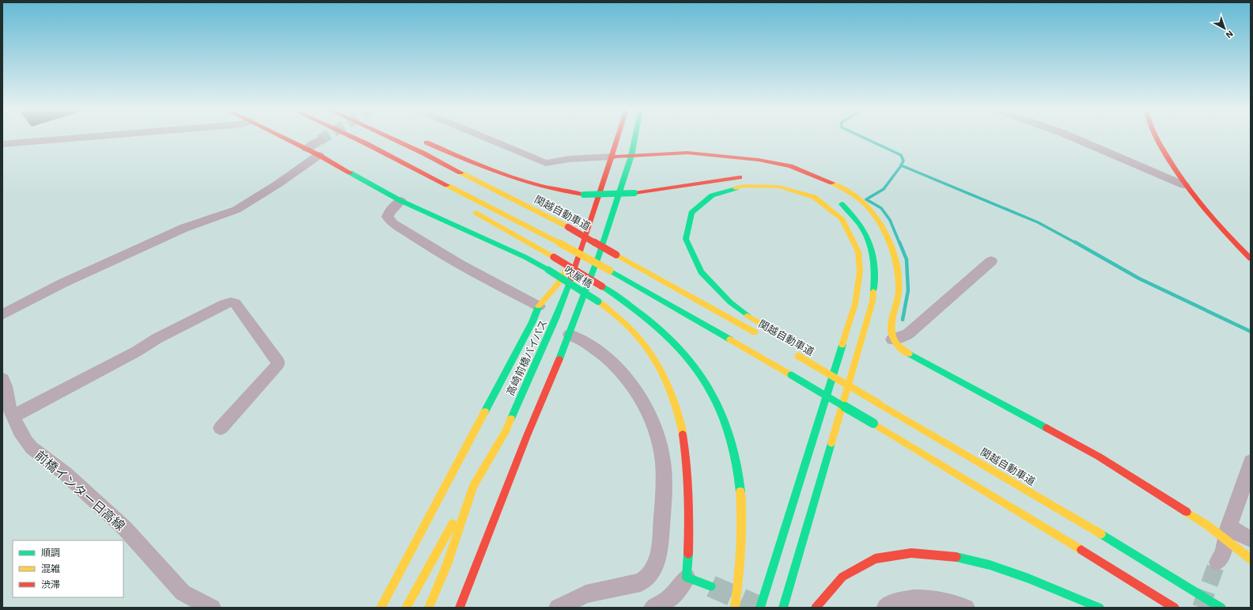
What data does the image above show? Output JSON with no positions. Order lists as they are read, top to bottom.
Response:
{
  "streets": {
    "main road": ["関越自動車道", "吹屋橋", "高崎前橋バイパス"],
    "street": ["前橋インター日高線"]
  },
  "legend": ["順調", "混雑", "渋滞"],
  "north": "bottom right"
}
